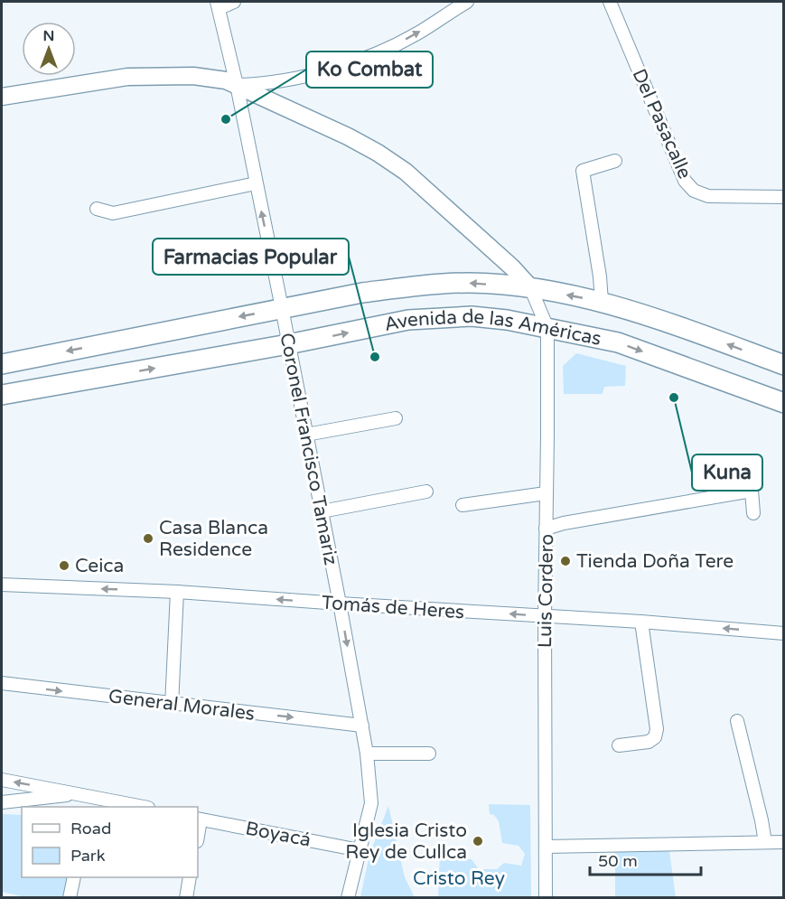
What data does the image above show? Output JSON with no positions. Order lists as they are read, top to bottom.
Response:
{
  "streets": {
    "main road": ["Avenida de las Américas"],
    "street": [
      "Del Pasacalle",
      "Coronel Francisco Tamariz",
      "Luis Cordero",
      "Tomás de Heres",
      "General Morales",
      "Boyacá"
    ]
  },
  "crossings": [
    ["Avenida de las Américas", "Coronel Francisco Tamariz"],
    ["Avenida de las Américas", "Luis Cordero"],
    ["Coronel Francisco Tamariz", "Tomás de Heres"],
    ["Coronel Francisco Tamariz", "General Morales"],
    ["Coronel Francisco Tamariz", "Boyacá"],
    ["Luis Cordero", "Tomás de Heres"]
  ],
  "one_way": ["Tomás de Heres"],
  "parks": ["Cristo Rey"],
  "places": [
    "Ko Combat",
    "Farmacias Popular",
    "Kuna",
    "Casa Blanca Residence",
    "Tienda Doña Tere",
    "Ceica",
    "Iglesia Cristo Rey de Cullca"
  ],
  "legend": ["Road", "Park"],
  "scale_bar": "50 m",
  "north": "top"
}
